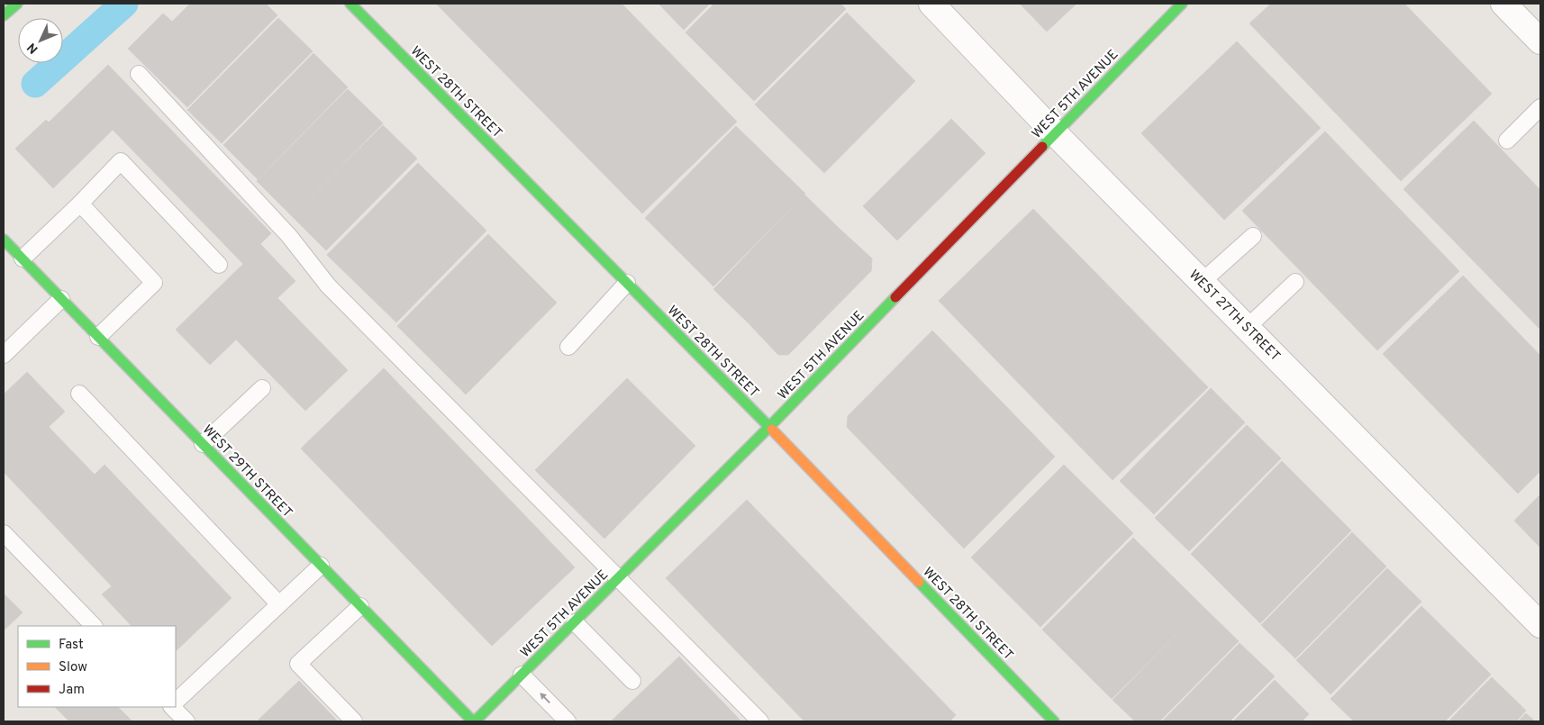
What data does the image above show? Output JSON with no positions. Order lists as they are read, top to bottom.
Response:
{
  "streets": {
    "street": [
      "WEST 28TH STREET",
      "WEST 5TH AVENUE",
      "WEST 27TH STREET",
      "WEST 29TH STREET"
    ]
  },
  "crossings": [
    ["WEST 28TH STREET", "WEST 5TH AVENUE"],
    ["WEST 5TH AVENUE", "WEST 27TH STREET"],
    ["WEST 5TH AVENUE", "WEST 29TH STREET"]
  ],
  "legend": ["Fast", "Slow", "Jam"],
  "north": "bottom left"
}
